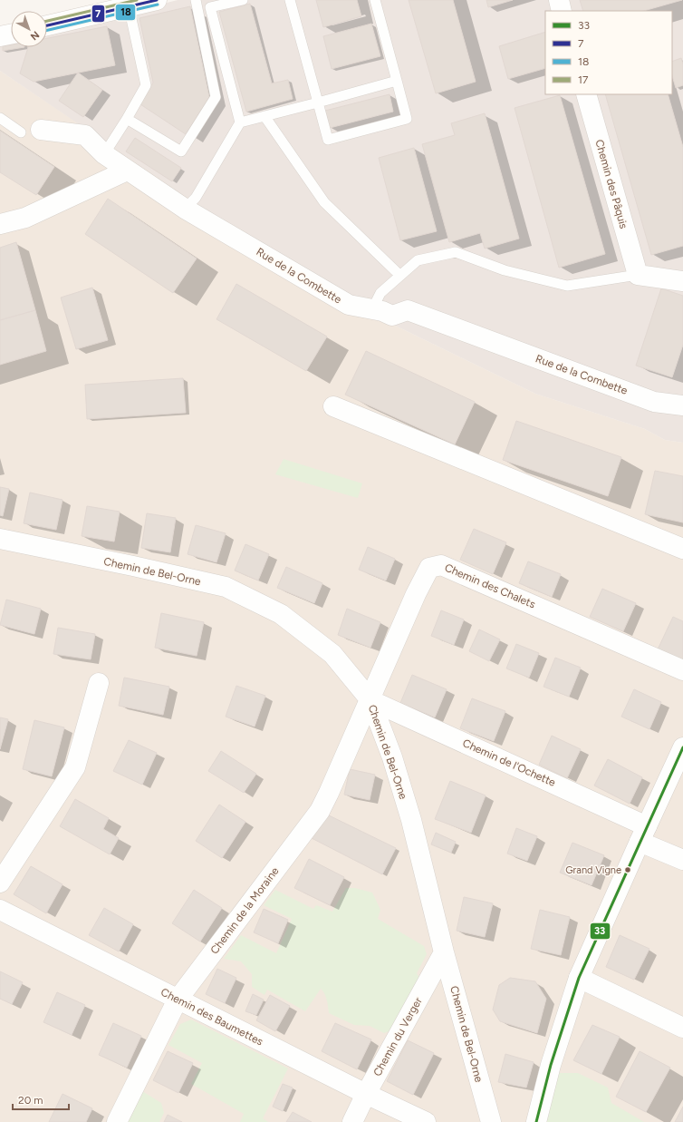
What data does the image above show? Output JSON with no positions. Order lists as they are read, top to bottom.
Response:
{
  "streets": {
    "street": [
      "Chemin des Pâquis",
      "Rue de la Combette",
      "Chemin de Bel-Orne",
      "Chemin des Chalets",
      "Chemin de l'Ochette",
      "Chemin de la Moraine",
      "Chemin des Baumettes",
      "Chemin du Verger"
    ]
  },
  "crossings": [
    ["Chemin de Bel-Orne", "Chemin des Chalets"],
    ["Chemin de Bel-Orne", "Chemin de l'Ochette"],
    ["Chemin de Bel-Orne", "Chemin de la Moraine"],
    ["Chemin de Bel-Orne", "Chemin du Verger"],
    ["Chemin des Chalets", "Chemin de l'Ochette"],
    ["Chemin des Chalets", "Chemin de la Moraine"],
    ["Chemin de l'Ochette", "Chemin de la Moraine"],
    ["Chemin de la Moraine", "Chemin des Baumettes"],
    ["Chemin des Baumettes", "Chemin du Verger"]
  ],
  "places": ["Grand Vigne"],
  "lines": [
    "transit line 7",
    "transit line 17",
    "transit line 18",
    "transit line 33"
  ],
  "legend": [
    "33",
    "7",
    "18",
    "17"
  ],
  "scale_bar": "20 m",
  "north": "bottom right"
}
